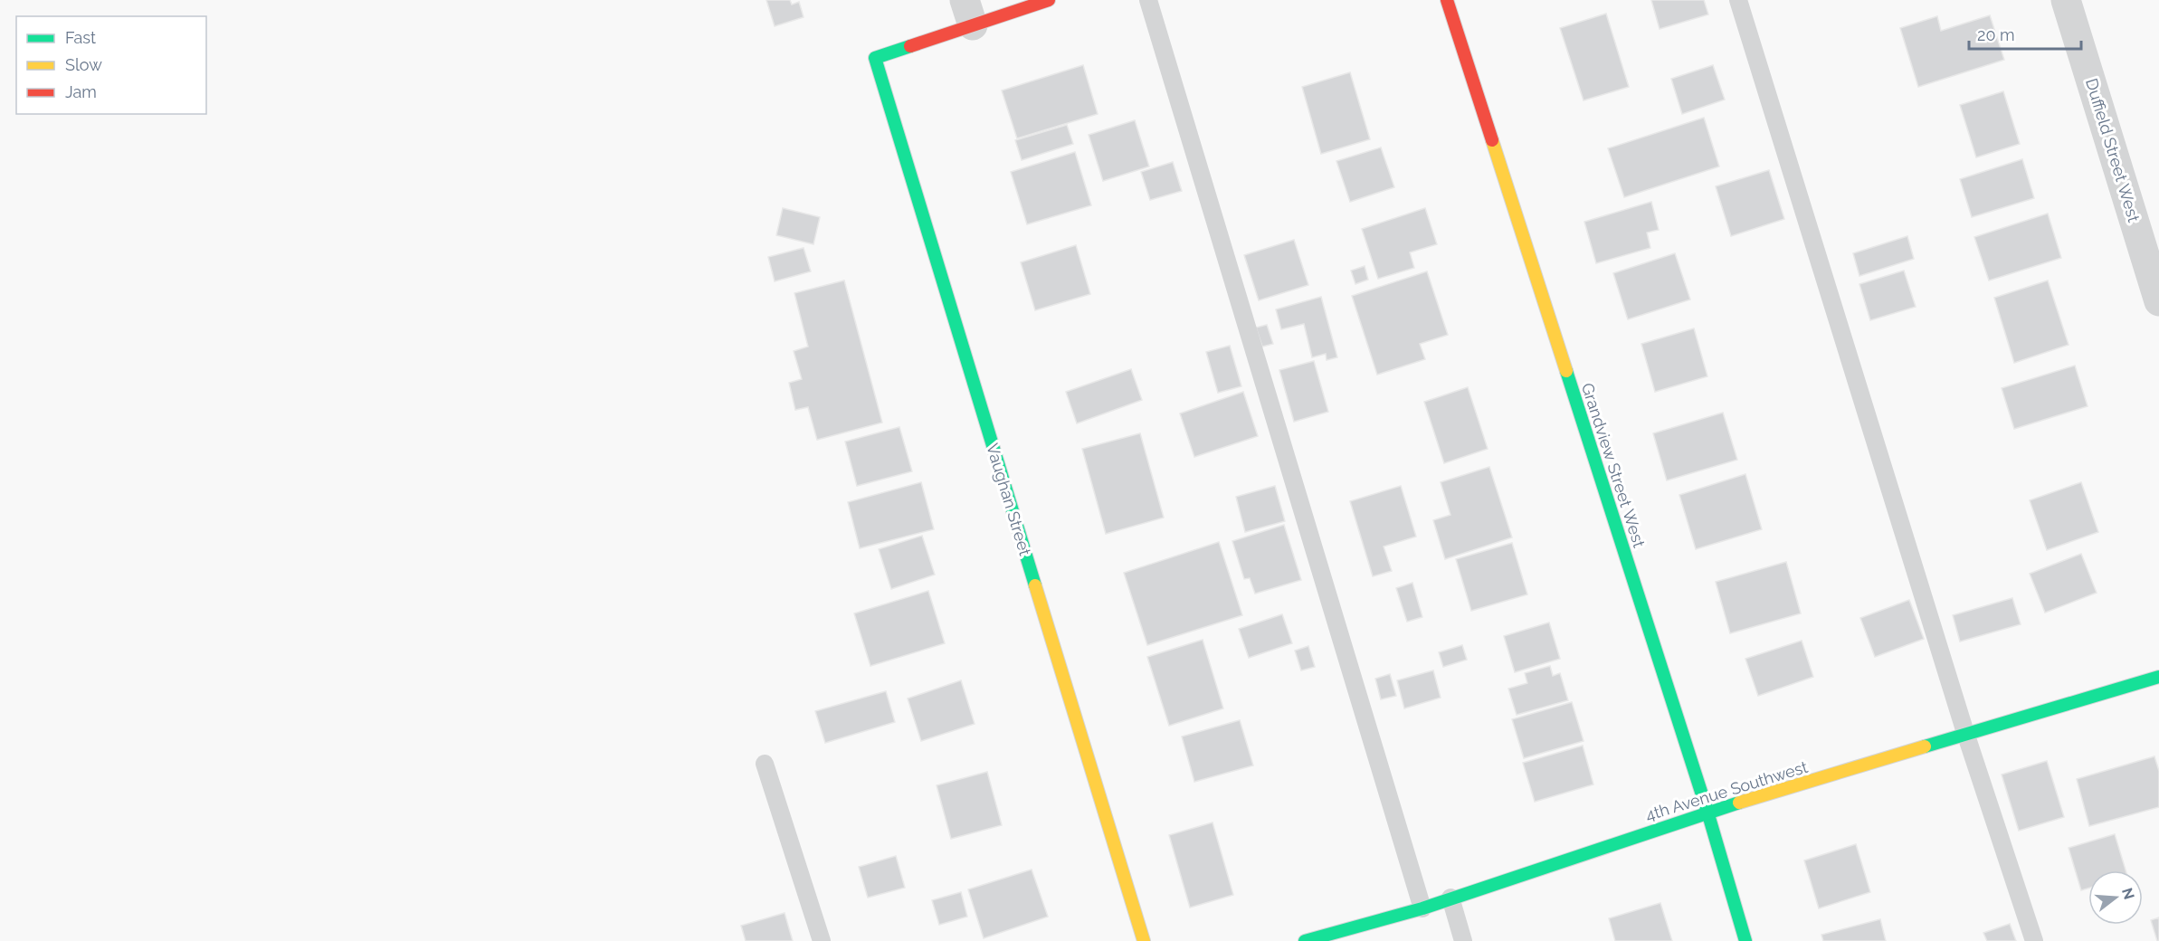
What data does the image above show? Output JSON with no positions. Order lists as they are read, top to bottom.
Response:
{
  "streets": {
    "street": [
      "Duffield Street West",
      "Grandview Street West",
      "Vaughan Street",
      "4th Avenue Southwest"
    ]
  },
  "crossings": [
    ["Grandview Street West", "4th Avenue Southwest"]
  ],
  "legend": ["Fast", "Slow", "Jam"],
  "scale_bar": "20 m",
  "north": "right"
}
